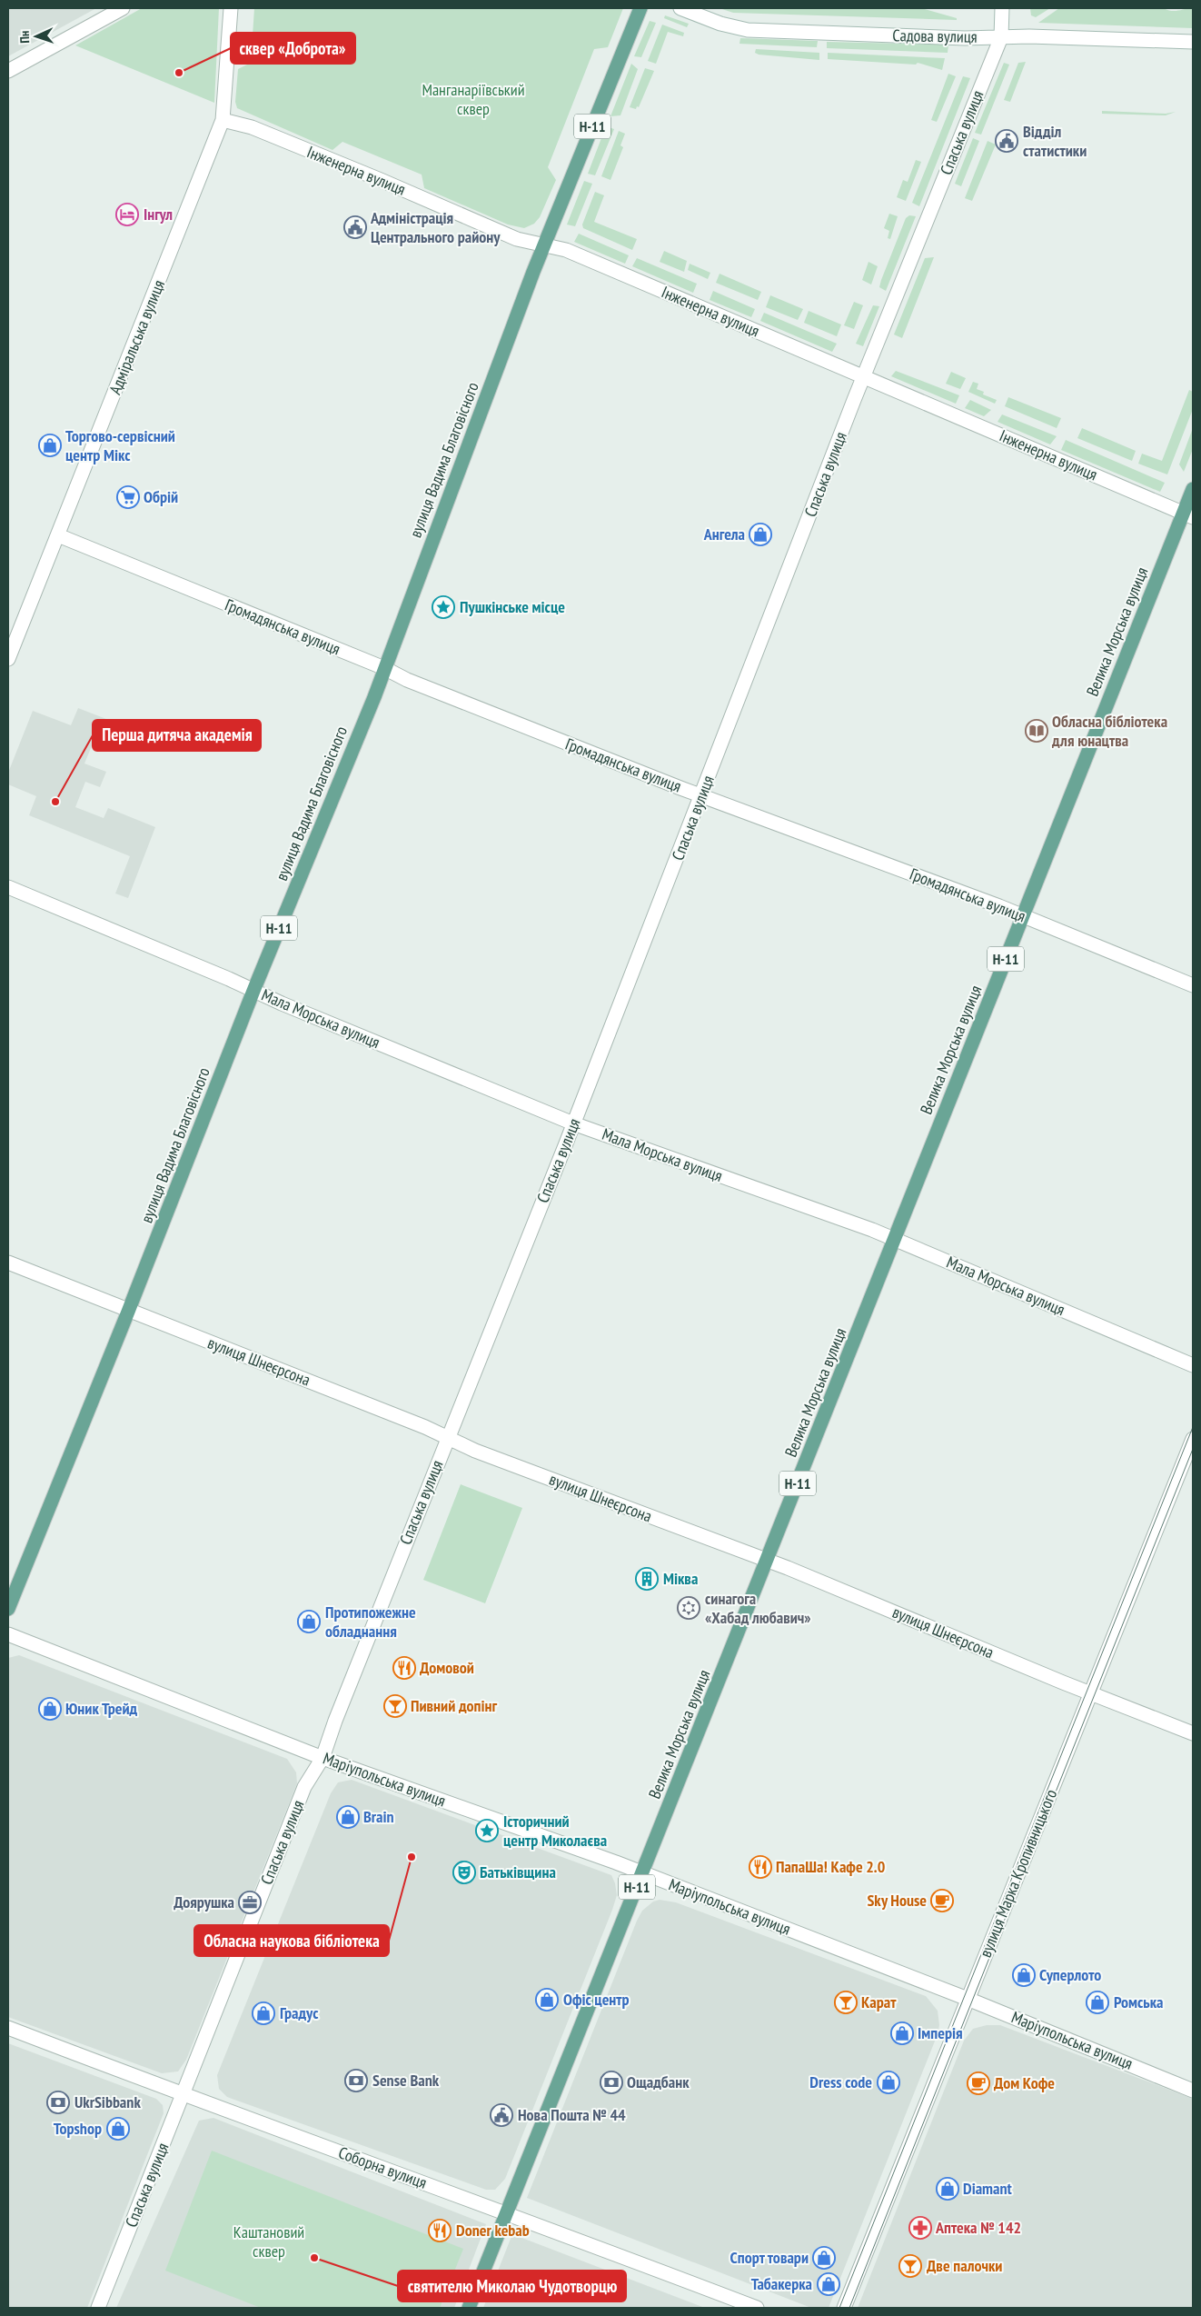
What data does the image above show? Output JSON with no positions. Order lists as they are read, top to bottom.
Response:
{
  "streets": {
    "main road": ["Н-11", "вулиця Вадима Благовісного", "Велика Морська вулиця"],
    "street": [
      "Садова вулиця",
      "Спаська вулиця",
      "Інженерна вулиця",
      "Адміральська вулиця",
      "Громадянська вулиця",
      "Мала Морська вулиця",
      "вулиця Шнеєрсона",
      "Маріупольська вулиця",
      "вулиця Марка Кропивницького",
      "Соборна вулиця"
    ]
  },
  "crossings": [
    ["Садова вулиця", "Спаська вулиця"],
    ["Спаська вулиця", "Інженерна вулиця"],
    ["Спаська вулиця", "Громадянська вулиця"],
    ["Спаська вулиця", "Мала Морська вулиця"],
    ["Спаська вулиця", "вулиця Шнеєрсона"],
    ["Спаська вулиця", "Маріупольська вулиця"],
    ["Спаська вулиця", "Соборна вулиця"],
    ["Інженерна вулиця", "Адміральська вулиця"],
    ["Інженерна вулиця", "вулиця Вадима Благовісного"],
    ["Інженерна вулиця", "Велика Морська вулиця"],
    ["Адміральська вулиця", "Громадянська вулиця"],
    ["вулиця Вадима Благовісного", "Громадянська вулиця"],
    ["вулиця Вадима Благовісного", "Мала Морська вулиця"],
    ["вулиця Вадима Благовісного", "вулиця Шнеєрсона"],
    ["Громадянська вулиця", "Велика Морська вулиця"],
    ["Велика Морська вулиця", "Мала Морська вулиця"],
    ["Велика Морська вулиця", "вулиця Шнеєрсона"],
    ["Велика Морська вулиця", "Маріупольська вулиця"],
    ["Велика Морська вулиця", "Соборна вулиця"],
    ["вулиця Шнеєрсона", "вулиця Марка Кропивницького"],
    ["Маріупольська вулиця", "вулиця Марка Кропивницького"]
  ],
  "parks": ["Манганаріївський сквер", "Каштановий сквер"],
  "places": {
    "other": [
      "сквер «Доброта»",
      "Перша дитяча академія",
      "Обласна наукова бібліотека",
      "святителю Миколаю Чудотворцю"
    ],
    "public building": ["Відділ статистики", "Адміністрація Центрального району", "Нова Пошта № 44"],
    "hotel": ["Інгул"],
    "shop": [
      "Торгово-сервісний центр Мікс",
      "Ангела",
      "Протипожежне обладнання",
      "Юник Трейд",
      "Brain",
      "Суперлото",
      "Офіс центр",
      "Ромська",
      "Градус",
      "Імперія",
      "Dress code",
      "Topshop",
      "Diamant",
      "Спорт товари",
      "Табакерка"
    ],
    "supermarket": ["Обрій"],
    "place": ["Пушкінське місце", "Історичний центр Миколаєва"],
    "library": ["Обласна бібліотека для юнацтва"],
    "building": ["Міква"],
    "synagogue": ["синагога «Хабад любавич»"],
    "restaurant": ["Домовой", "ПапаШа! Кафе 2.0", "Doner kebab"],
    "bar": ["Пивний допінг", "Карат", "Две палочки"],
    "theatre": ["Батьківщина"],
    "cafe": ["Sky House", "Дом Кофе"],
    "office": ["Доярушка"],
    "bank": ["Sense Bank", "Ощадбанк", "UkrSibbank"],
    "pharmacy": ["Аптека № 142"]
  },
  "north": "left"
}
